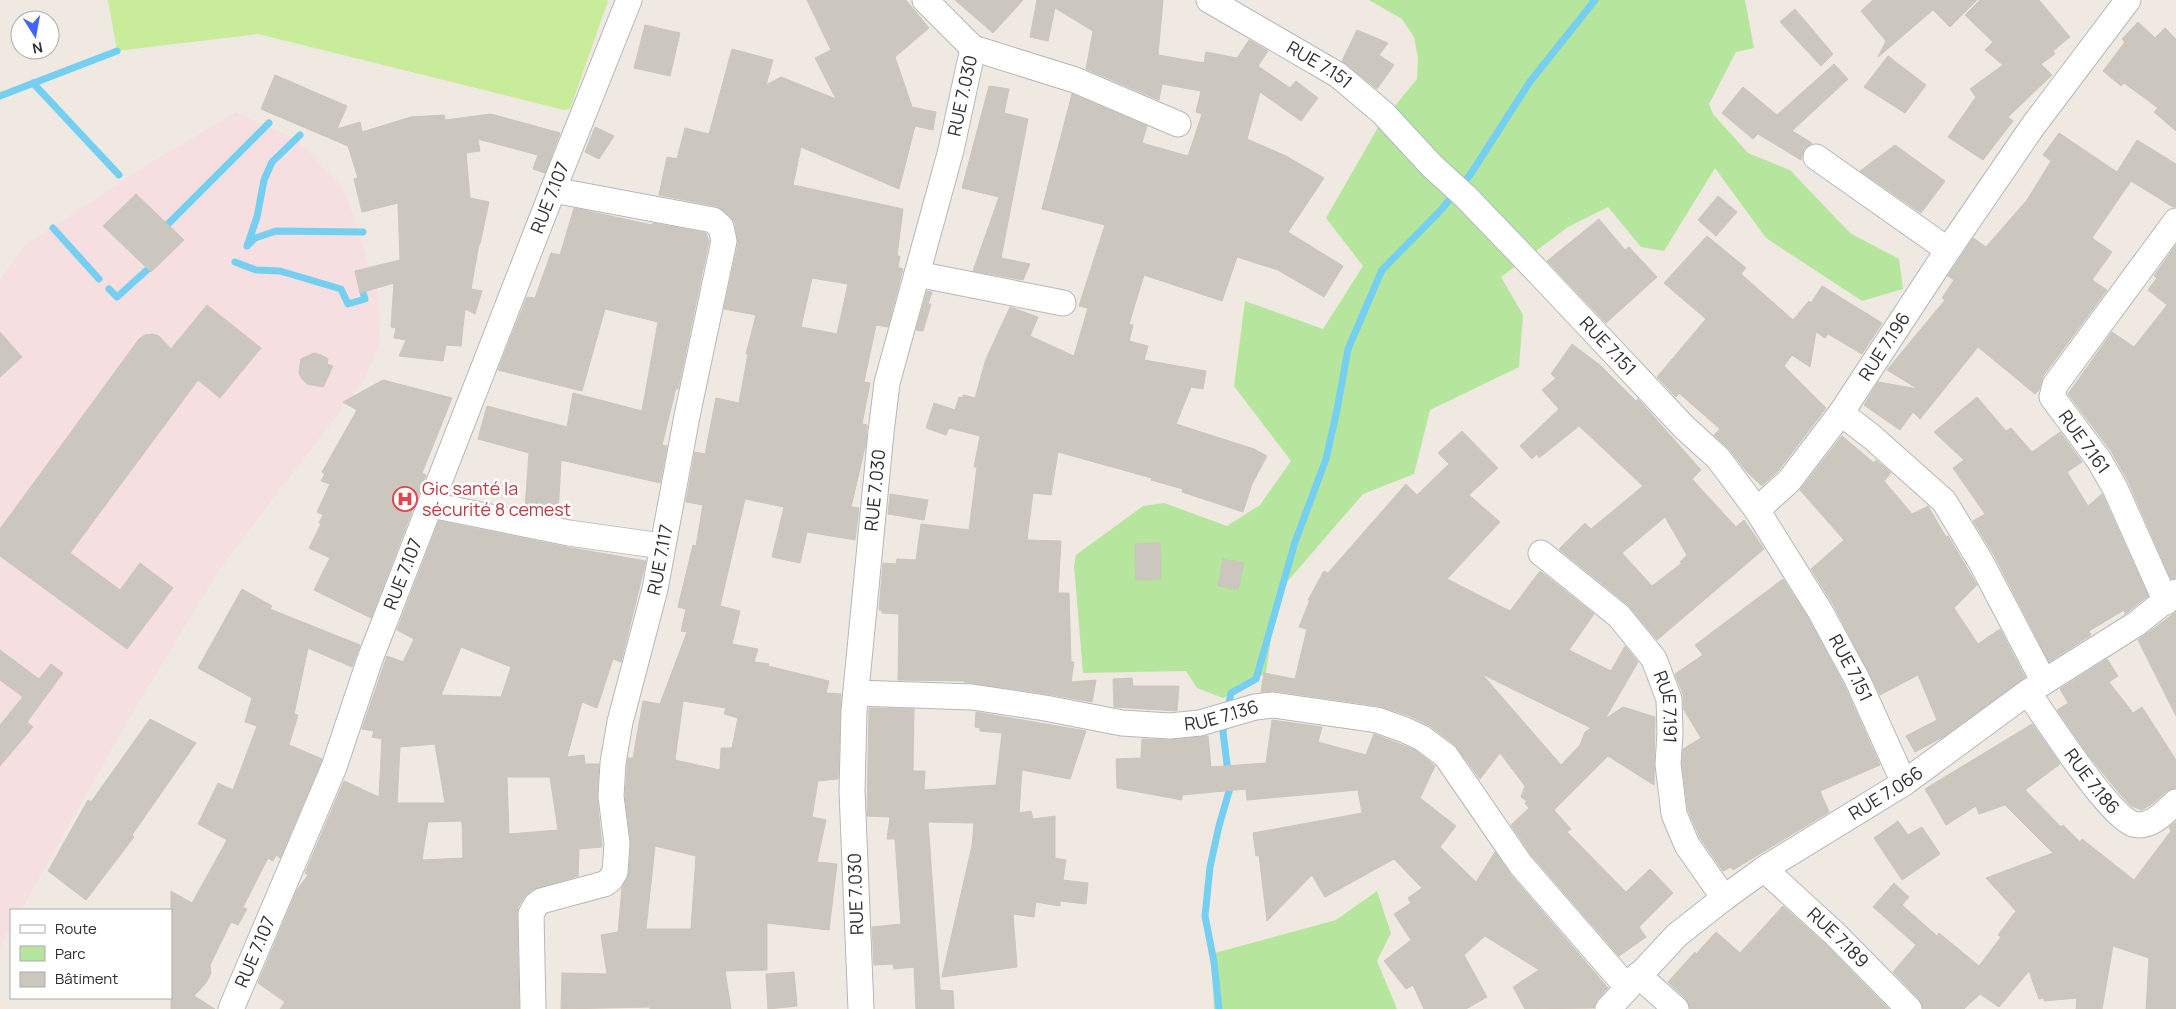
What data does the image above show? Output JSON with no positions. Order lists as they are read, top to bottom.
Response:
{
  "streets": {
    "street": [
      "RUE 7.151",
      "RUE 7.030",
      "RUE 7.107",
      "RUE 7.196",
      "RUE 7.161",
      "RUE 7.117",
      "RUE 7.191",
      "RUE 7.136",
      "RUE 7.186",
      "RUE 7.066",
      "RUE 7.189"
    ]
  },
  "crossings": [
    ["RUE 7.151", "RUE 7.196"],
    ["RUE 7.151", "RUE 7.066"],
    ["RUE 7.030", "RUE 7.136"],
    ["RUE 7.107", "RUE 7.117"],
    ["RUE 7.161", "RUE 7.066"],
    ["RUE 7.191", "RUE 7.066"],
    ["RUE 7.136", "RUE 7.066"],
    ["RUE 7.186", "RUE 7.066"],
    ["RUE 7.066", "RUE 7.189"]
  ],
  "places": {
    "hospital": ["Gic santé la sécurité 8 cemest"]
  },
  "legend": ["Route", "Parc", "Bâtiment"],
  "north": "bottom"
}
